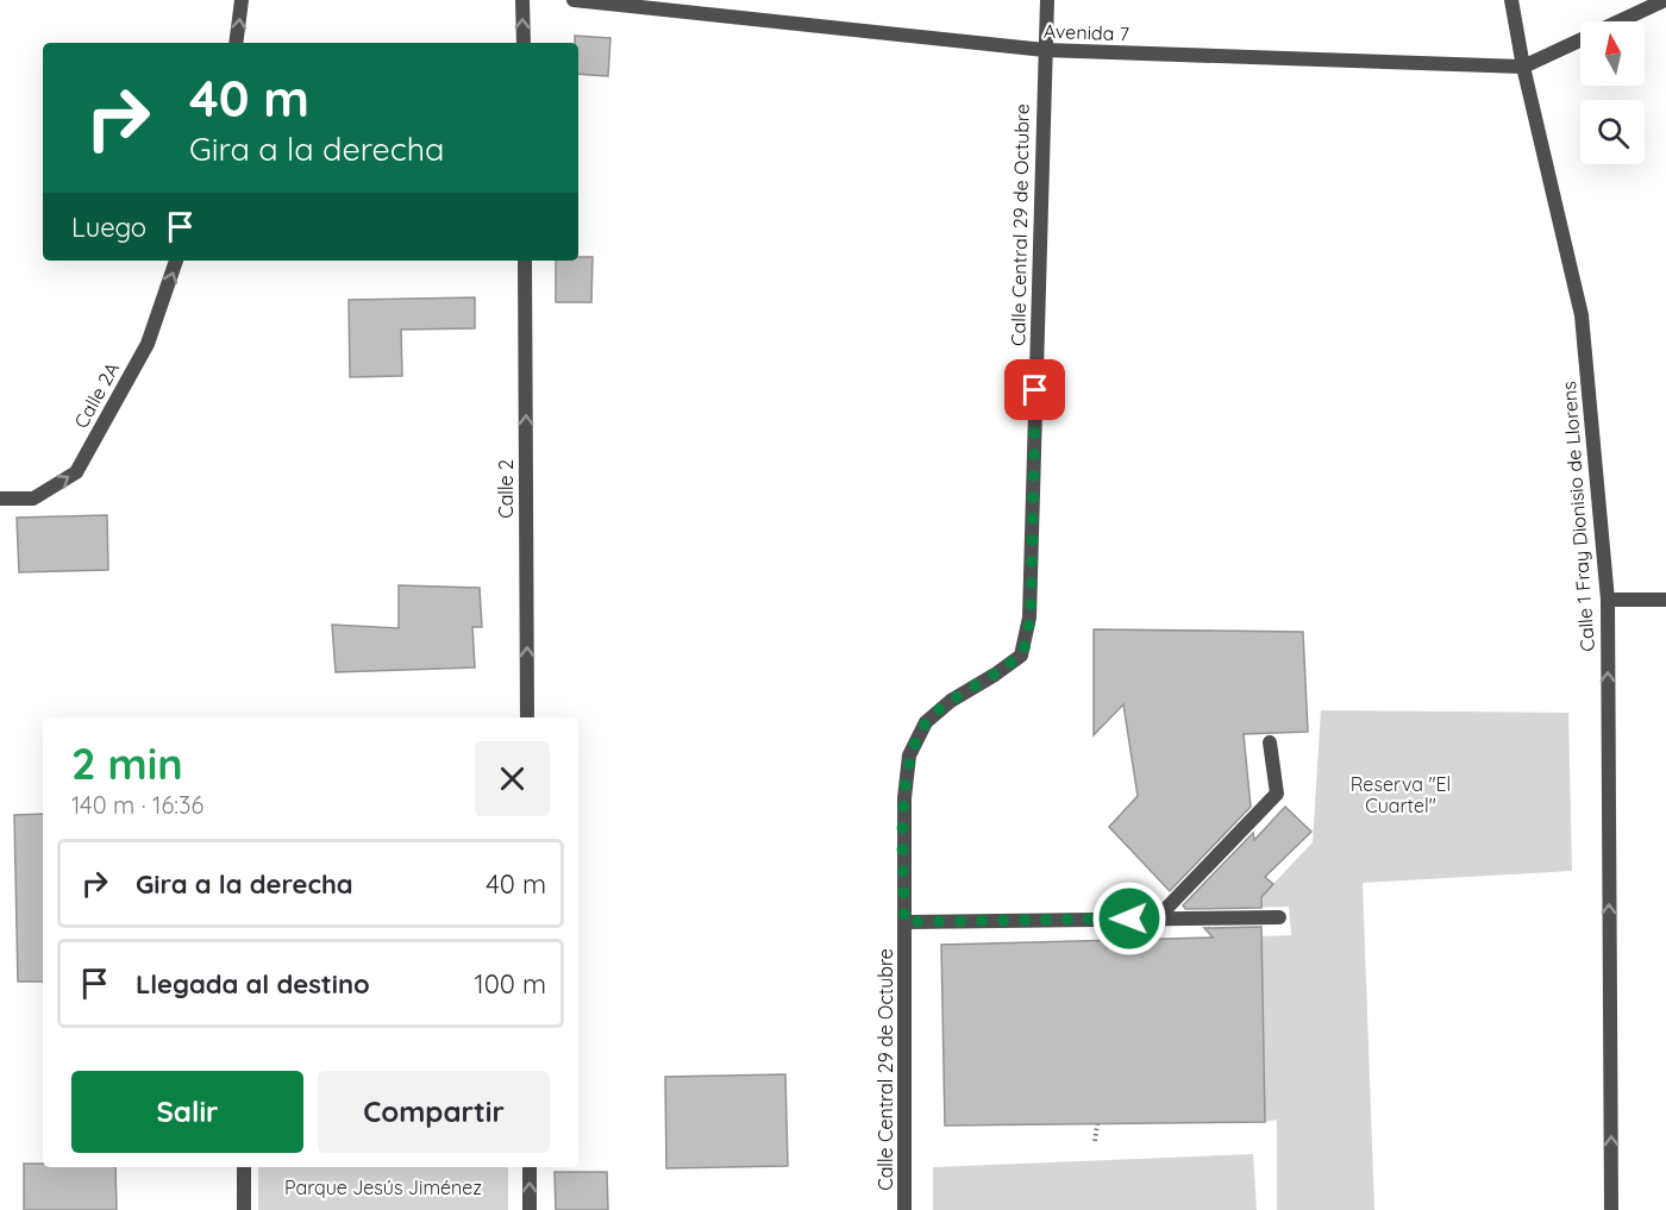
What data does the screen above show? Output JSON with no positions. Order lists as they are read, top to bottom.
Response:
{
  "streets": {
    "street": [
      "Avenida 7",
      "Calle Central 29 de Octubre",
      "Calle 2A",
      "Calle 2",
      "Calle 1 Fray Dionisio de Llorens"
    ]
  },
  "crossings": [
    ["Avenida 7", "Calle Central 29 de Octubre"],
    ["Avenida 7", "Calle 1 Fray Dionisio de Llorens"]
  ],
  "one_way": ["Calle 2A", "Calle 2", "Calle 1 Fray Dionisio de Llorens"],
  "parks": ["Reserva \"El Cuartel\"", "Parque Jesús Jiménez"],
  "north": "top",
  "page": {
    "turn": ["40 m", "Gira a la derecha"],
    "then": "Luego",
    "heading": ["2 min", "140 m · 16:36"],
    "list": [
      {
        "name": "Gira a la derecha",
        "value": "40 m"
      },
      {
        "name": "Llegada al destino",
        "value": "100 m"
      }
    ],
    "buttons": ["Salir", "Compartir"]
  }
}
